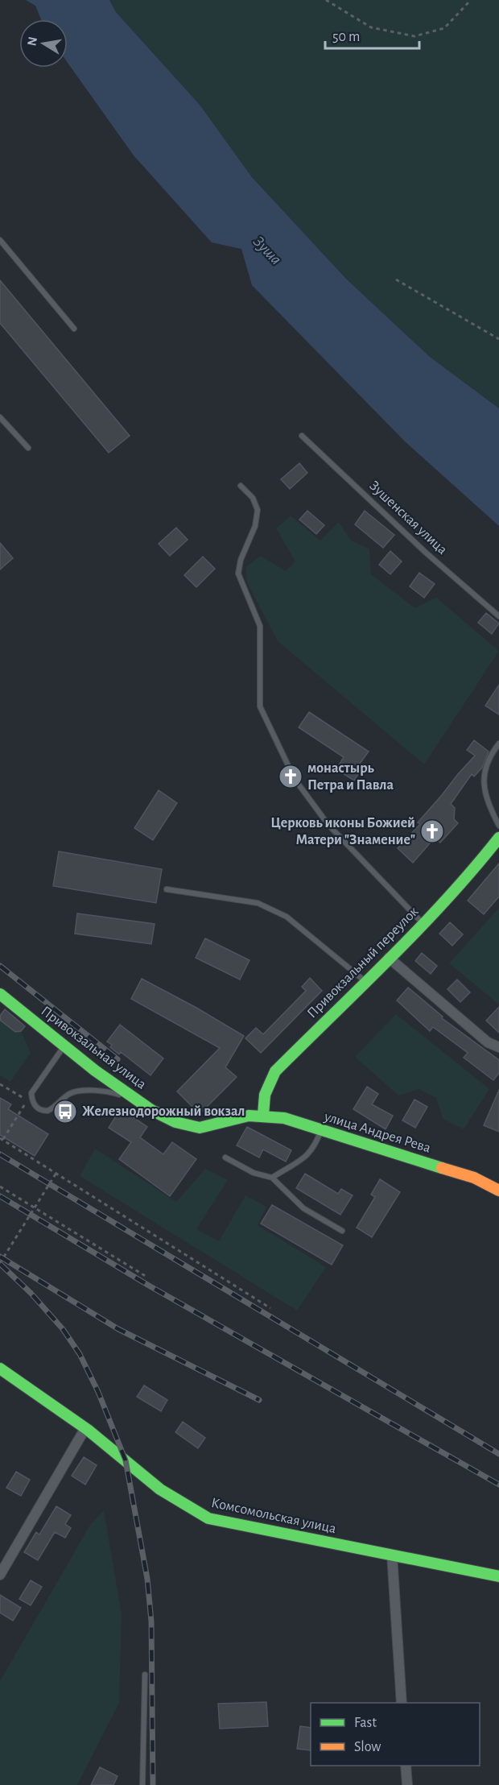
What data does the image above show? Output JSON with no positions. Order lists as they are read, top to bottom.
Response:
{
  "streets": {
    "street": [
      "Привокзальный переулок",
      "Привокзальная улица",
      "улица Андрея Рева",
      "Комсомольская улица"
    ],
    "lane": ["Зушенская улица"]
  },
  "crossings": [
    ["Привокзальный переулок", "улица Андрея Рева"],
    ["Привокзальная улица", "улица Андрея Рева"]
  ],
  "water": ["Зуша"],
  "places": {
    "church": ["монастырь Петра и Павла", "Церковь иконы Божией Матери \"Знамение\""],
    "bus stop": ["Железнодорожный вокзал"]
  },
  "legend": ["Fast", "Slow"],
  "scale_bar": "50 m",
  "north": "left"
}
